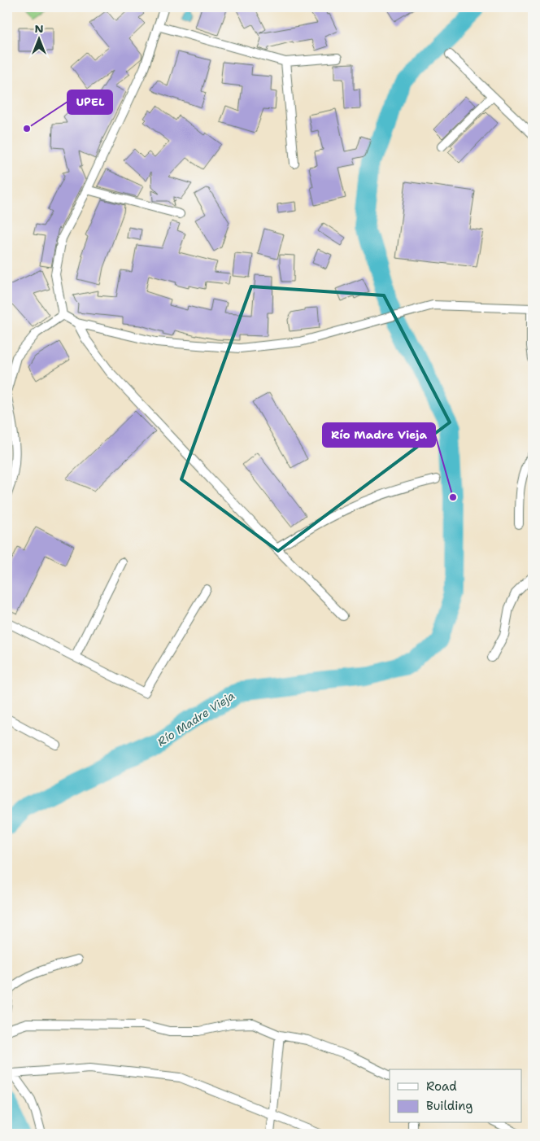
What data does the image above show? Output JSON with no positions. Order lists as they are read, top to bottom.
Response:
{
  "water": ["Río Madre Vieja"],
  "places": ["UPEL", "Río Madre Vieja"],
  "legend": ["Road", "Building"],
  "north": "top"
}
